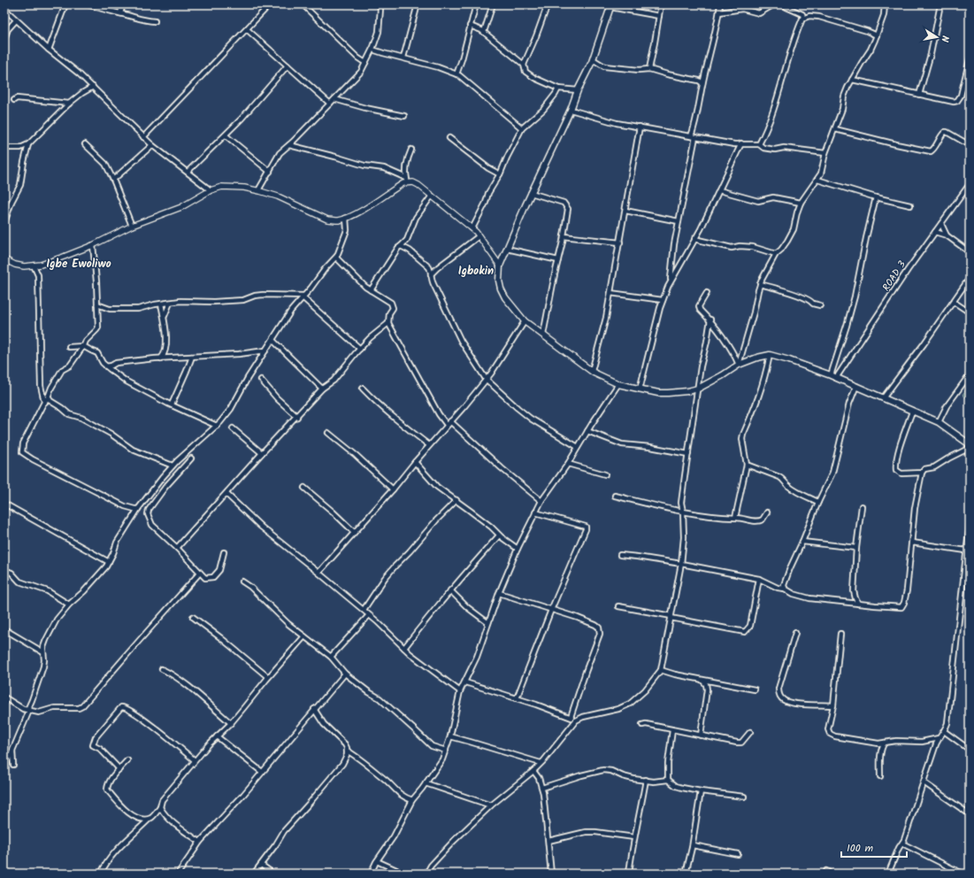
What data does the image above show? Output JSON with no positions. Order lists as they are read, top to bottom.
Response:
{
  "streets": {
    "street": ["ROAD 3"]
  },
  "districts": ["Igbe Ewoliwo", "Igbokin"],
  "scale_bar": "100 m",
  "north": "right"
}
